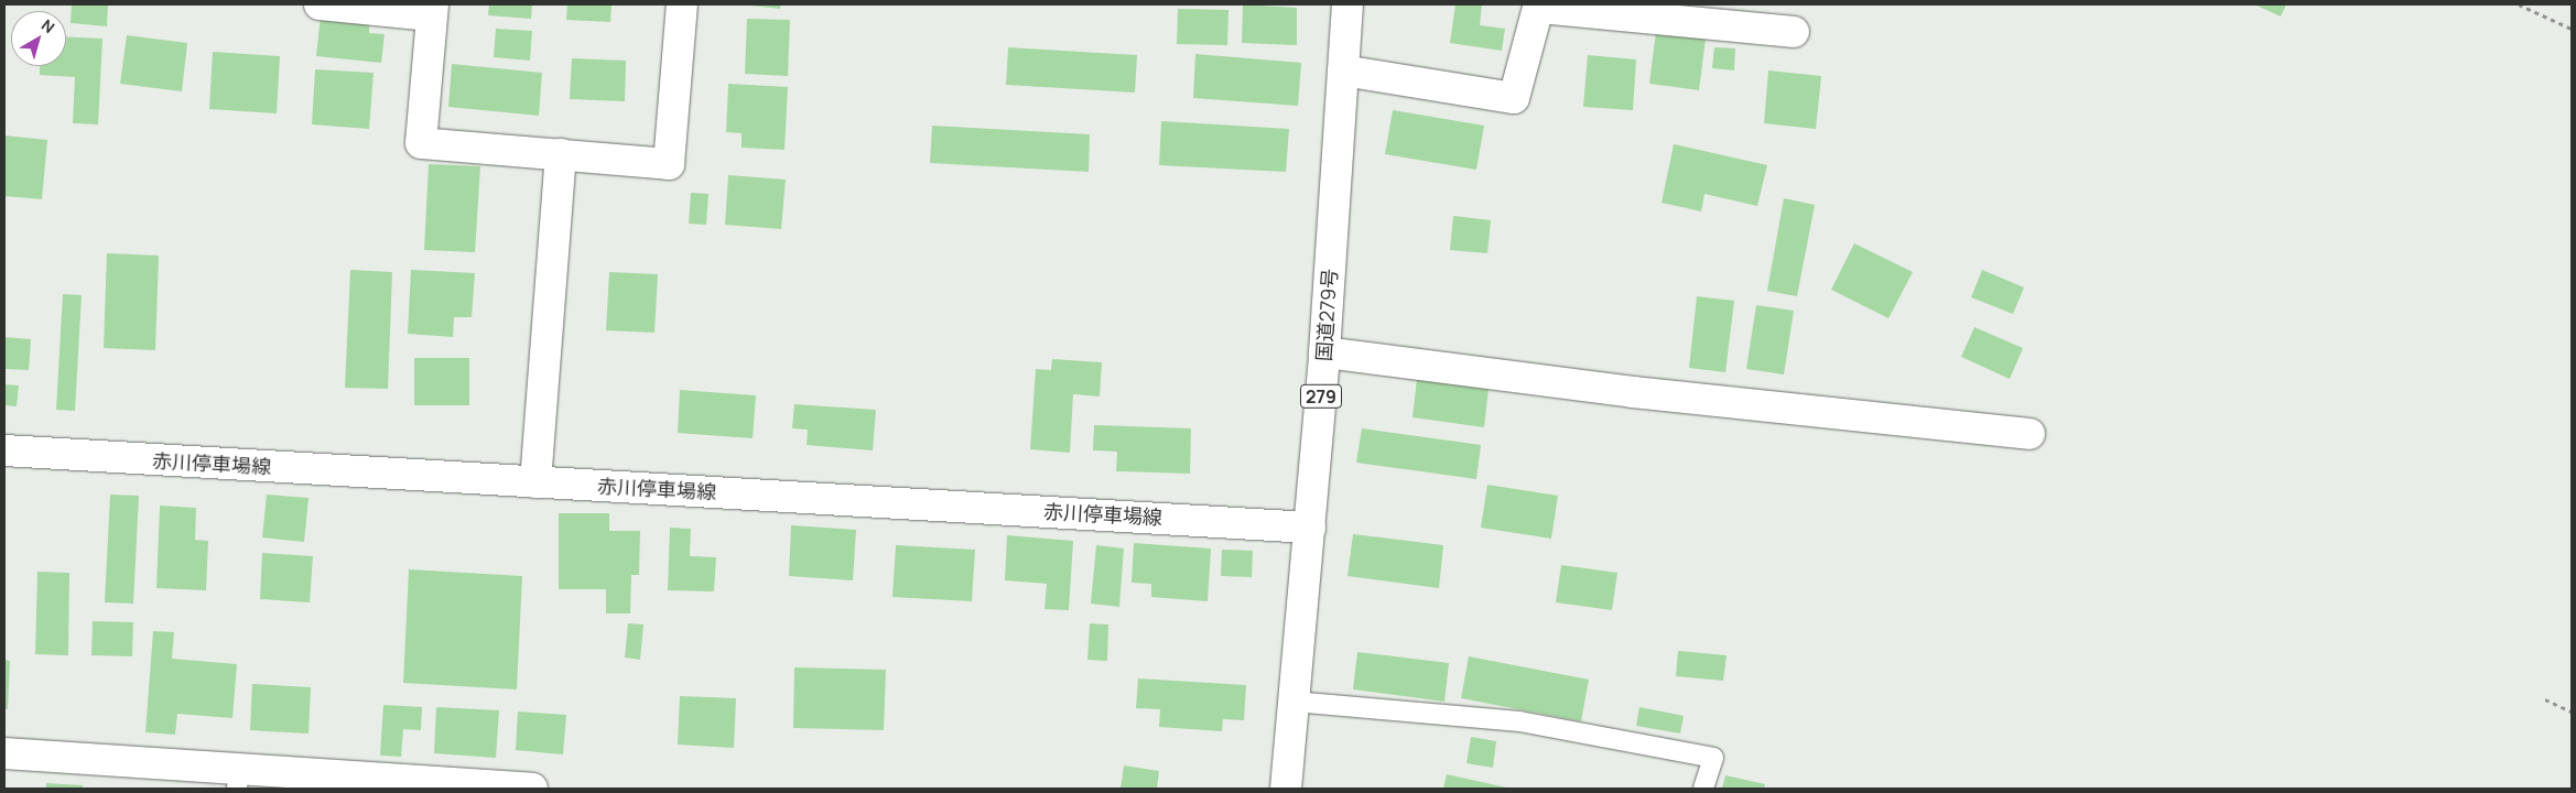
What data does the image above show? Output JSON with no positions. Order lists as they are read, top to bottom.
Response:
{
  "streets": {
    "main road": ["国道279号", "279", "赤川停車場線"]
  },
  "crossings": [
    ["国道279号", "赤川停車場線"]
  ],
  "north": "top right"
}
